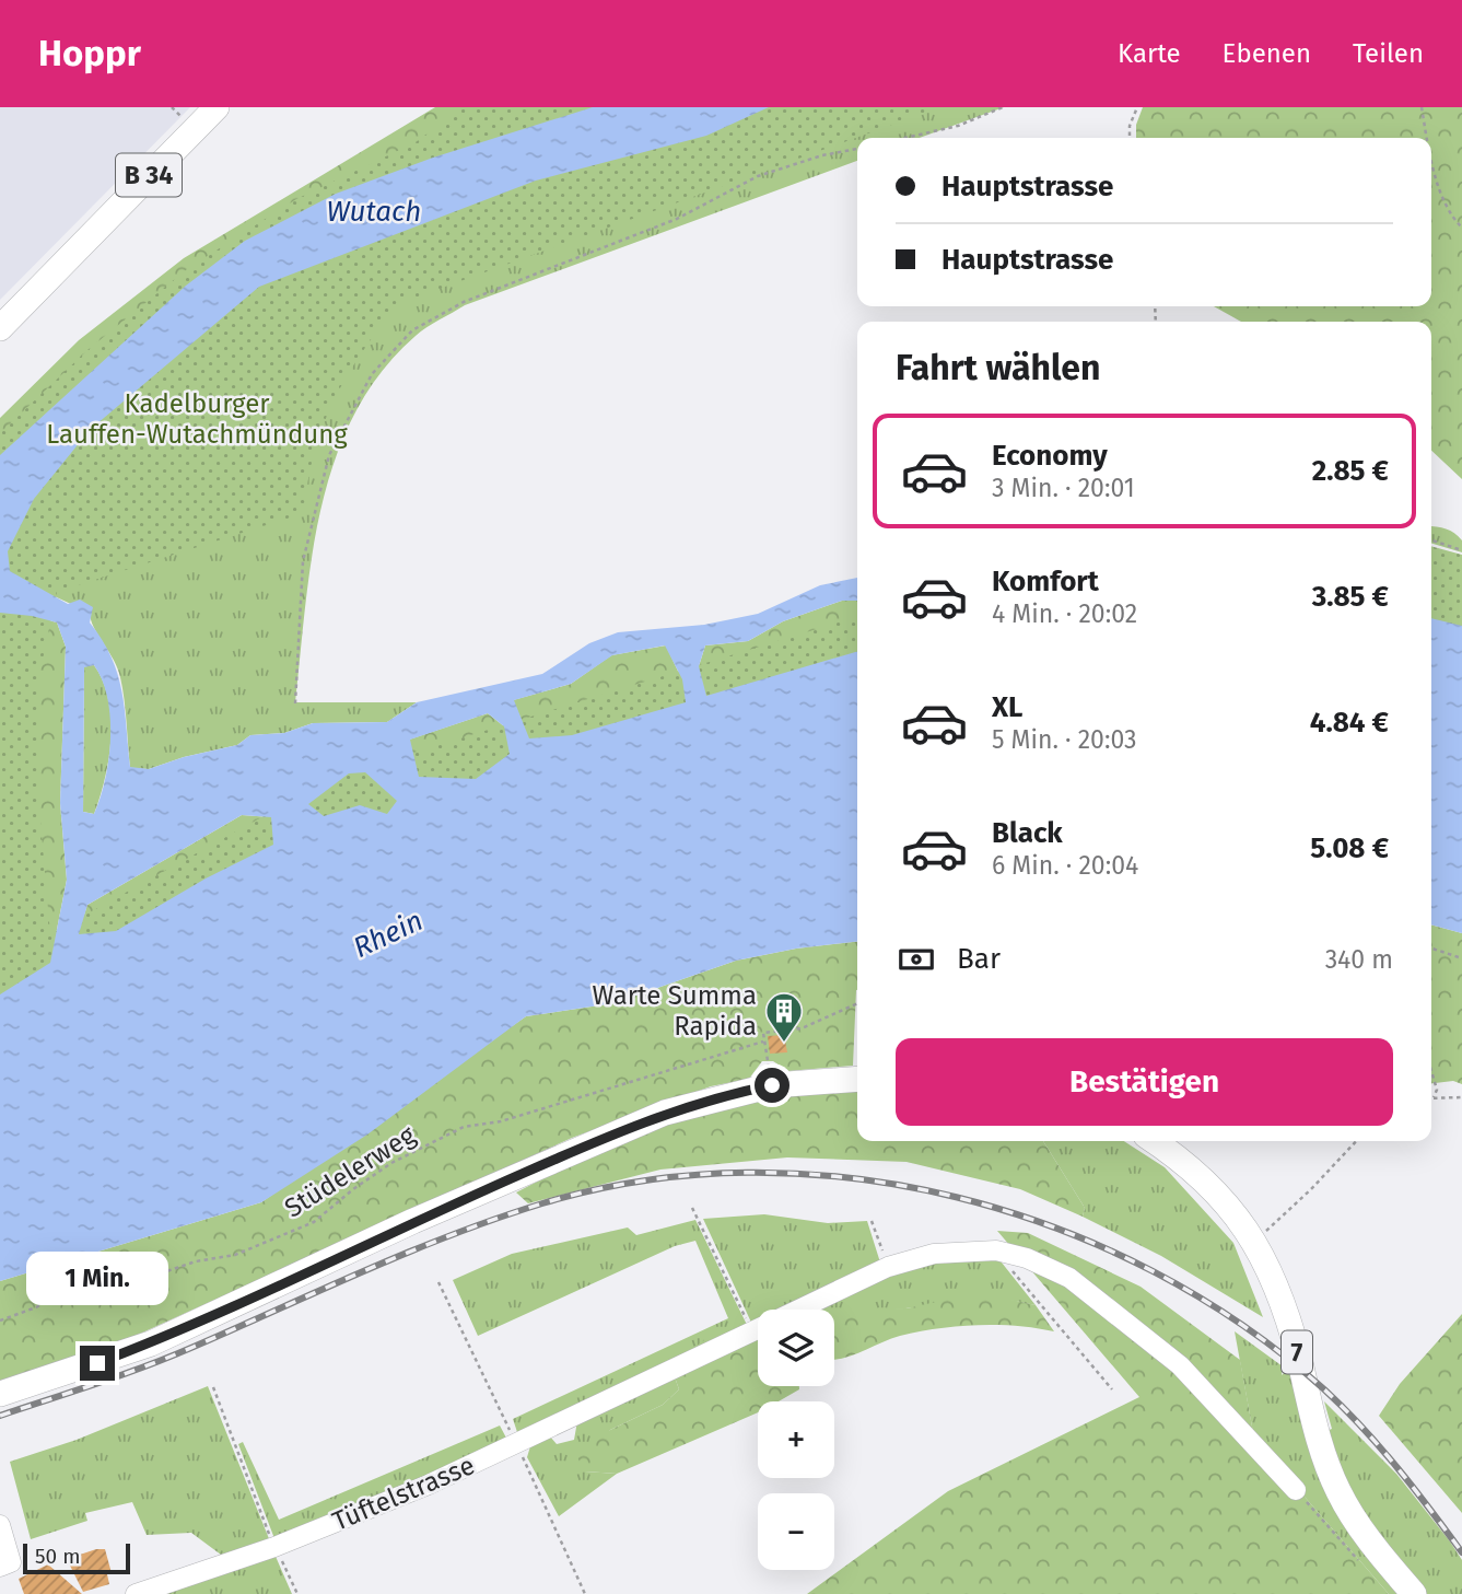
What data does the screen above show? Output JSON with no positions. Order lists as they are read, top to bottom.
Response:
{
  "streets": {
    "main road": ["B 34", "7"],
    "street": ["Tüftelstrasse"],
    "path": ["Stüdelerweg"]
  },
  "water": ["Wutach", "Rhein"],
  "parks": ["Kadelburger Lauffen-Wutachmündung"],
  "places": {
    "building": ["Warte Summa Rapida"]
  },
  "scale_bar": "50 m",
  "page": {
    "header": "Hoppr",
    "nav": ["Karte", "Ebenen", "Teilen"],
    "banner": ["Hauptstrasse", "Hauptstrasse"],
    "heading": "Fahrt wählen",
    "list": [
      {
        "name": "Economy",
        "note": "3 Min. · 20:01",
        "value": "2.85 €"
      },
      {
        "name": "Komfort",
        "note": "4 Min. · 20:02",
        "value": "3.85 €"
      },
      {
        "name": "XL",
        "note": "5 Min. · 20:03",
        "value": "4.84 €"
      },
      {
        "name": "Black",
        "note": "6 Min. · 20:04",
        "value": "5.08 €"
      }
    ],
    "pay": ["Bar", "340 m"],
    "buttons": "Bestätigen",
    "bubble": "1 Min.",
    "map_buttons": ["+", "−"],
    "scale": "50 m"
  }
}
